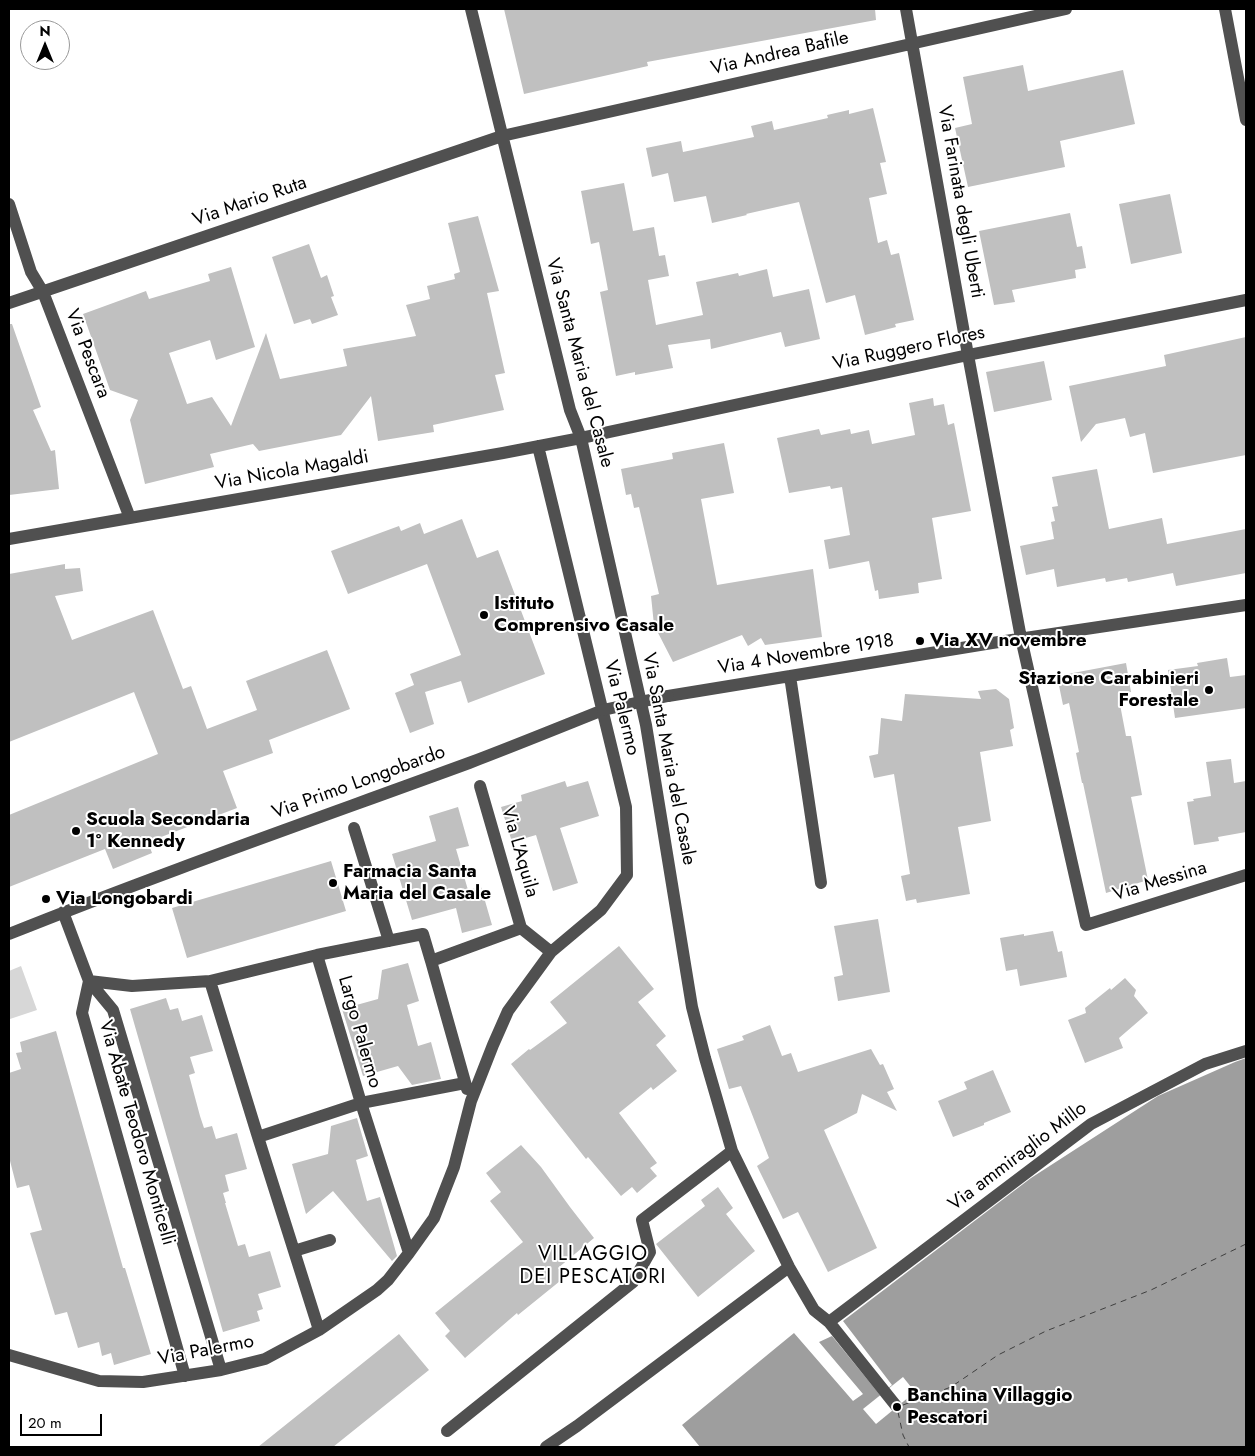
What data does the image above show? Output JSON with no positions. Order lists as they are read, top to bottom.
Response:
{
  "streets": {
    "street": [
      "Via Andrea Bafile",
      "Via Mario Ruta",
      "Via Farinata degli Uberti",
      "Via Ruggero Flores",
      "Via Pescara",
      "Via Santa Maria del Casale",
      "Via Nicola Magaldi",
      "Via 4 Novembre 1918",
      "Via Palermo",
      "Via Primo Longobardo",
      "Via L'Aquila",
      "Via Messina",
      "Largo Palermo",
      "Via Abate Teodoro Monticelli",
      "Via ammiraglio Millo"
    ]
  },
  "crossings": [
    ["Via Andrea Bafile", "Via Mario Ruta"],
    ["Via Andrea Bafile", "Via Farinata degli Uberti"],
    ["Via Andrea Bafile", "Via Santa Maria del Casale"],
    ["Via Mario Ruta", "Via Pescara"],
    ["Via Mario Ruta", "Via Santa Maria del Casale"],
    ["Via Farinata degli Uberti", "Via Ruggero Flores"],
    ["Via Farinata degli Uberti", "Via 4 Novembre 1918"],
    ["Via Farinata degli Uberti", "Via Messina"],
    ["Via Ruggero Flores", "Via Santa Maria del Casale"],
    ["Via Ruggero Flores", "Via Nicola Magaldi"],
    ["Via Pescara", "Via Nicola Magaldi"],
    ["Via Santa Maria del Casale", "Via Nicola Magaldi"],
    ["Via Santa Maria del Casale", "Via ammiraglio Millo"],
    ["Via Nicola Magaldi", "Via Palermo"],
    ["Via 4 Novembre 1918", "Via Primo Longobardo"],
    ["Via 4 Novembre 1918", "Via Messina"],
    ["Via Palermo", "Via Primo Longobardo"],
    ["Via Palermo", "Via Abate Teodoro Monticelli"],
    ["Largo Palermo", "Via Abate Teodoro Monticelli"]
  ],
  "districts": ["VILLAGGIO DEI PESCATORI"],
  "places": [
    "Istituto Comprensivo Casale",
    "Via XV novembre",
    "Stazione Carabinieri Forestale",
    "Scuola Secondaria 1° Kennedy",
    "Farmacia Santa Maria del Casale",
    "Via Longobardi",
    "Banchina Villaggio Pescatori"
  ],
  "scale_bar": "20 m",
  "north": "top"
}
